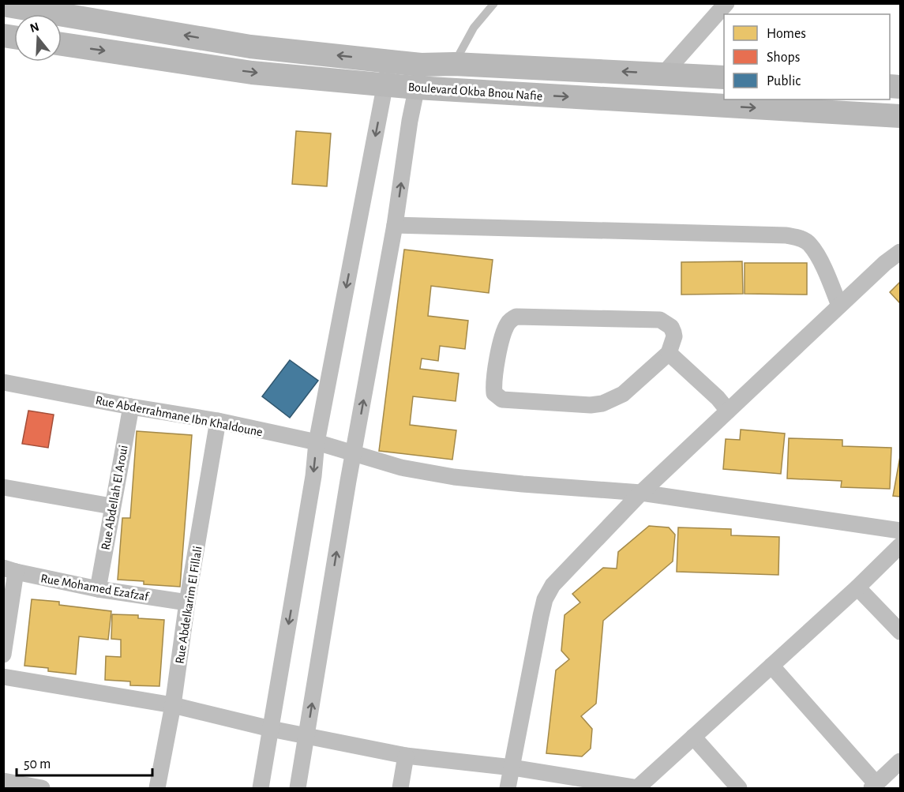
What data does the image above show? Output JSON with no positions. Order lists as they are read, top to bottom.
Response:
{
  "streets": {
    "main road": ["Boulevard Okba Bnou Nafie"],
    "street": [
      "Rue Abderrahmane Ibn Khaldoune",
      "Rue Abdellah El Aroui",
      "Rue Mohamed Ezafzaf",
      "Rue Abdelkarim El Fillali"
    ]
  },
  "crossings": [
    ["Rue Abderrahmane Ibn Khaldoune", "Rue Abdellah El Aroui"],
    ["Rue Abderrahmane Ibn Khaldoune", "Rue Abdelkarim El Fillali"],
    ["Rue Abdellah El Aroui", "Rue Mohamed Ezafzaf"],
    ["Rue Mohamed Ezafzaf", "Rue Abdelkarim El Fillali"]
  ],
  "legend": ["Homes", "Shops", "Public"],
  "scale_bar": "50 m",
  "north": "top"
}
